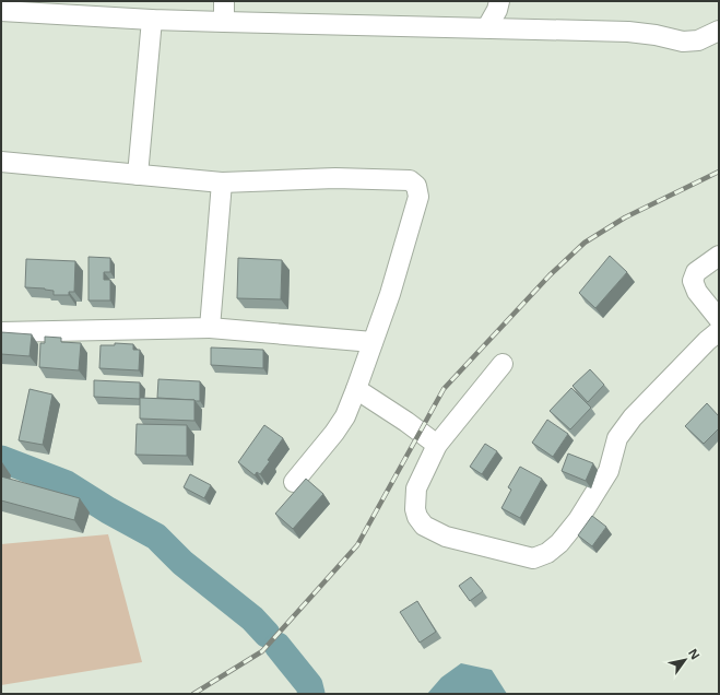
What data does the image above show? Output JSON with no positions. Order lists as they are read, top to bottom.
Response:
{
  "north": "top right"
}
